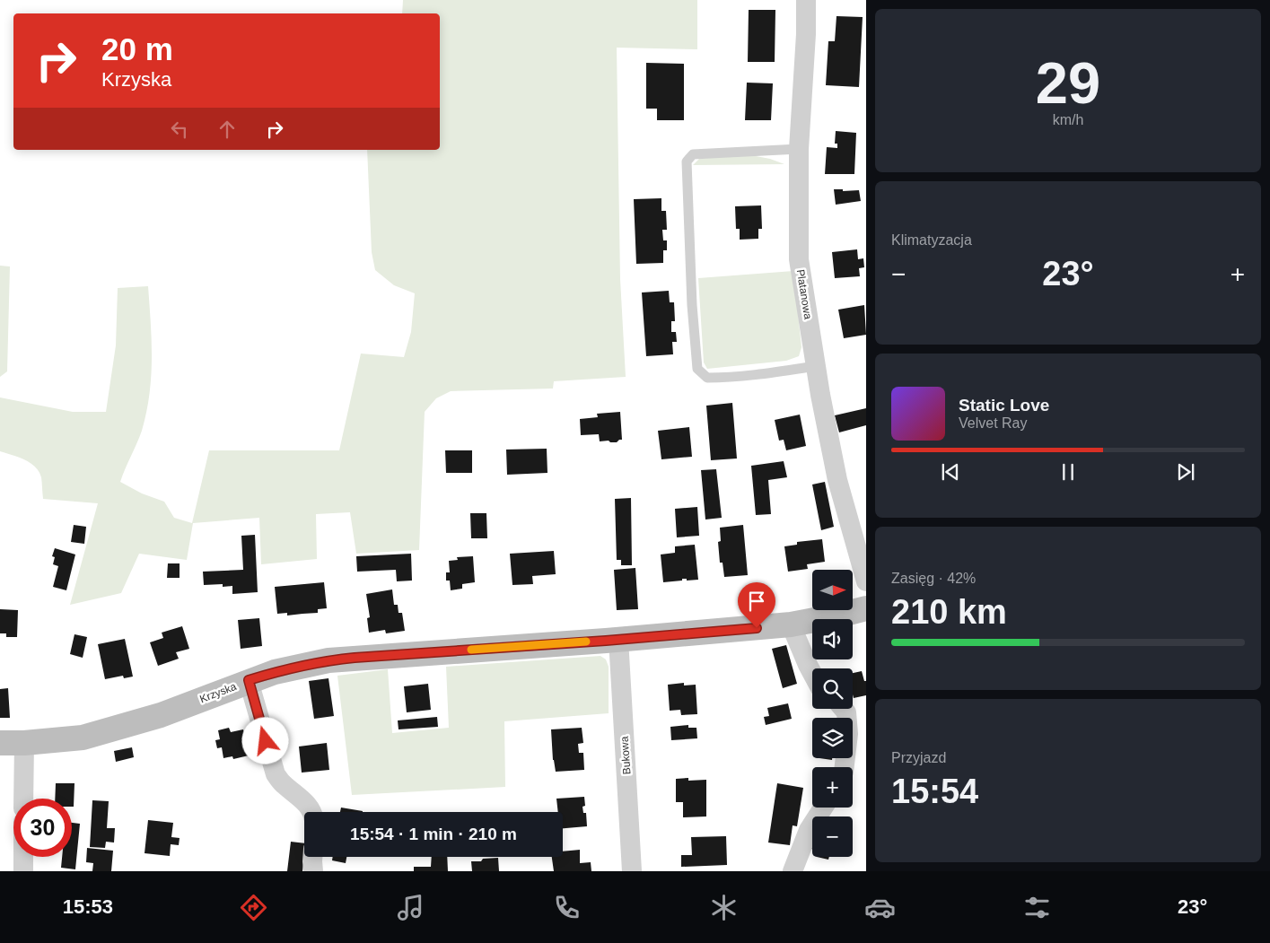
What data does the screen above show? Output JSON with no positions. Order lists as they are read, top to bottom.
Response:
{
  "streets": {
    "street": ["Platanowa", "Krzyska", "Bukowa"]
  },
  "crossings": [
    ["Krzyska", "Bukowa"]
  ],
  "north": "right",
  "page": {
    "tile": [
      ["29", "km/h"],
      "Klimatyzacja",
      ["Zasięg · 42%", "210 km"],
      ["Przyjazd", "15:54"]
    ],
    "turn": ["20 m", "Krzyska"],
    "heat": ["−", "23°", "+"],
    "song": ["Static Love", "Velvet Ray"],
    "map_buttons": ["+", "−"],
    "limit": "30",
    "trip": "15:54 · 1 min · 210 m",
    "tabs": ["15:53", "23°"]
  }
}
